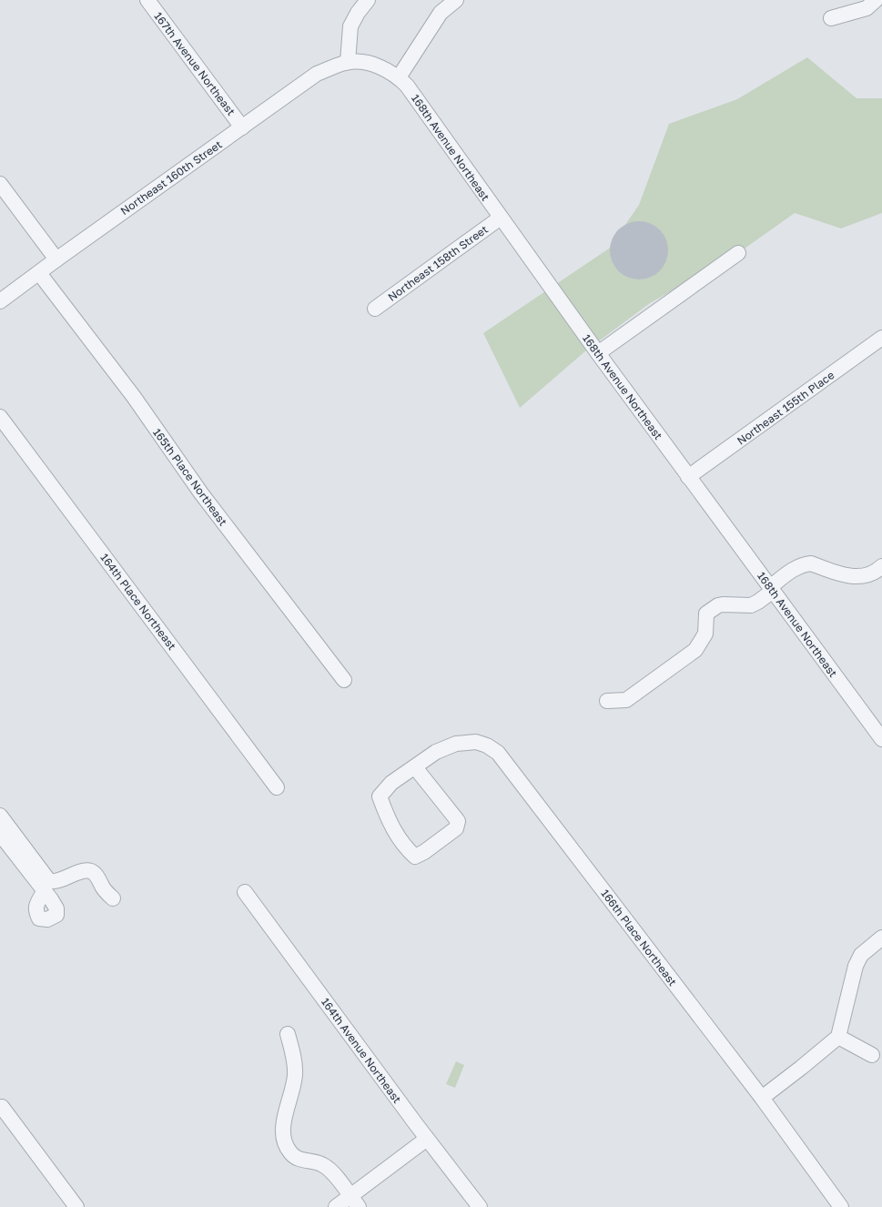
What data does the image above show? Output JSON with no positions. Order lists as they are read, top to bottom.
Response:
{
  "streets": {
    "street": [
      "167th Avenue Northeast",
      "168th Avenue Northeast",
      "Northeast 160th Street",
      "Northeast 158th Street",
      "Northeast 155th Place",
      "165th Place Northeast",
      "164th Place Northeast",
      "166th Place Northeast",
      "164th Avenue Northeast"
    ]
  },
  "crossings": [
    ["167th Avenue Northeast", "Northeast 160th Street"],
    ["168th Avenue Northeast", "Northeast 160th Street"],
    ["168th Avenue Northeast", "Northeast 158th Street"],
    ["168th Avenue Northeast", "Northeast 155th Place"],
    ["Northeast 160th Street", "165th Place Northeast"]
  ]
}
